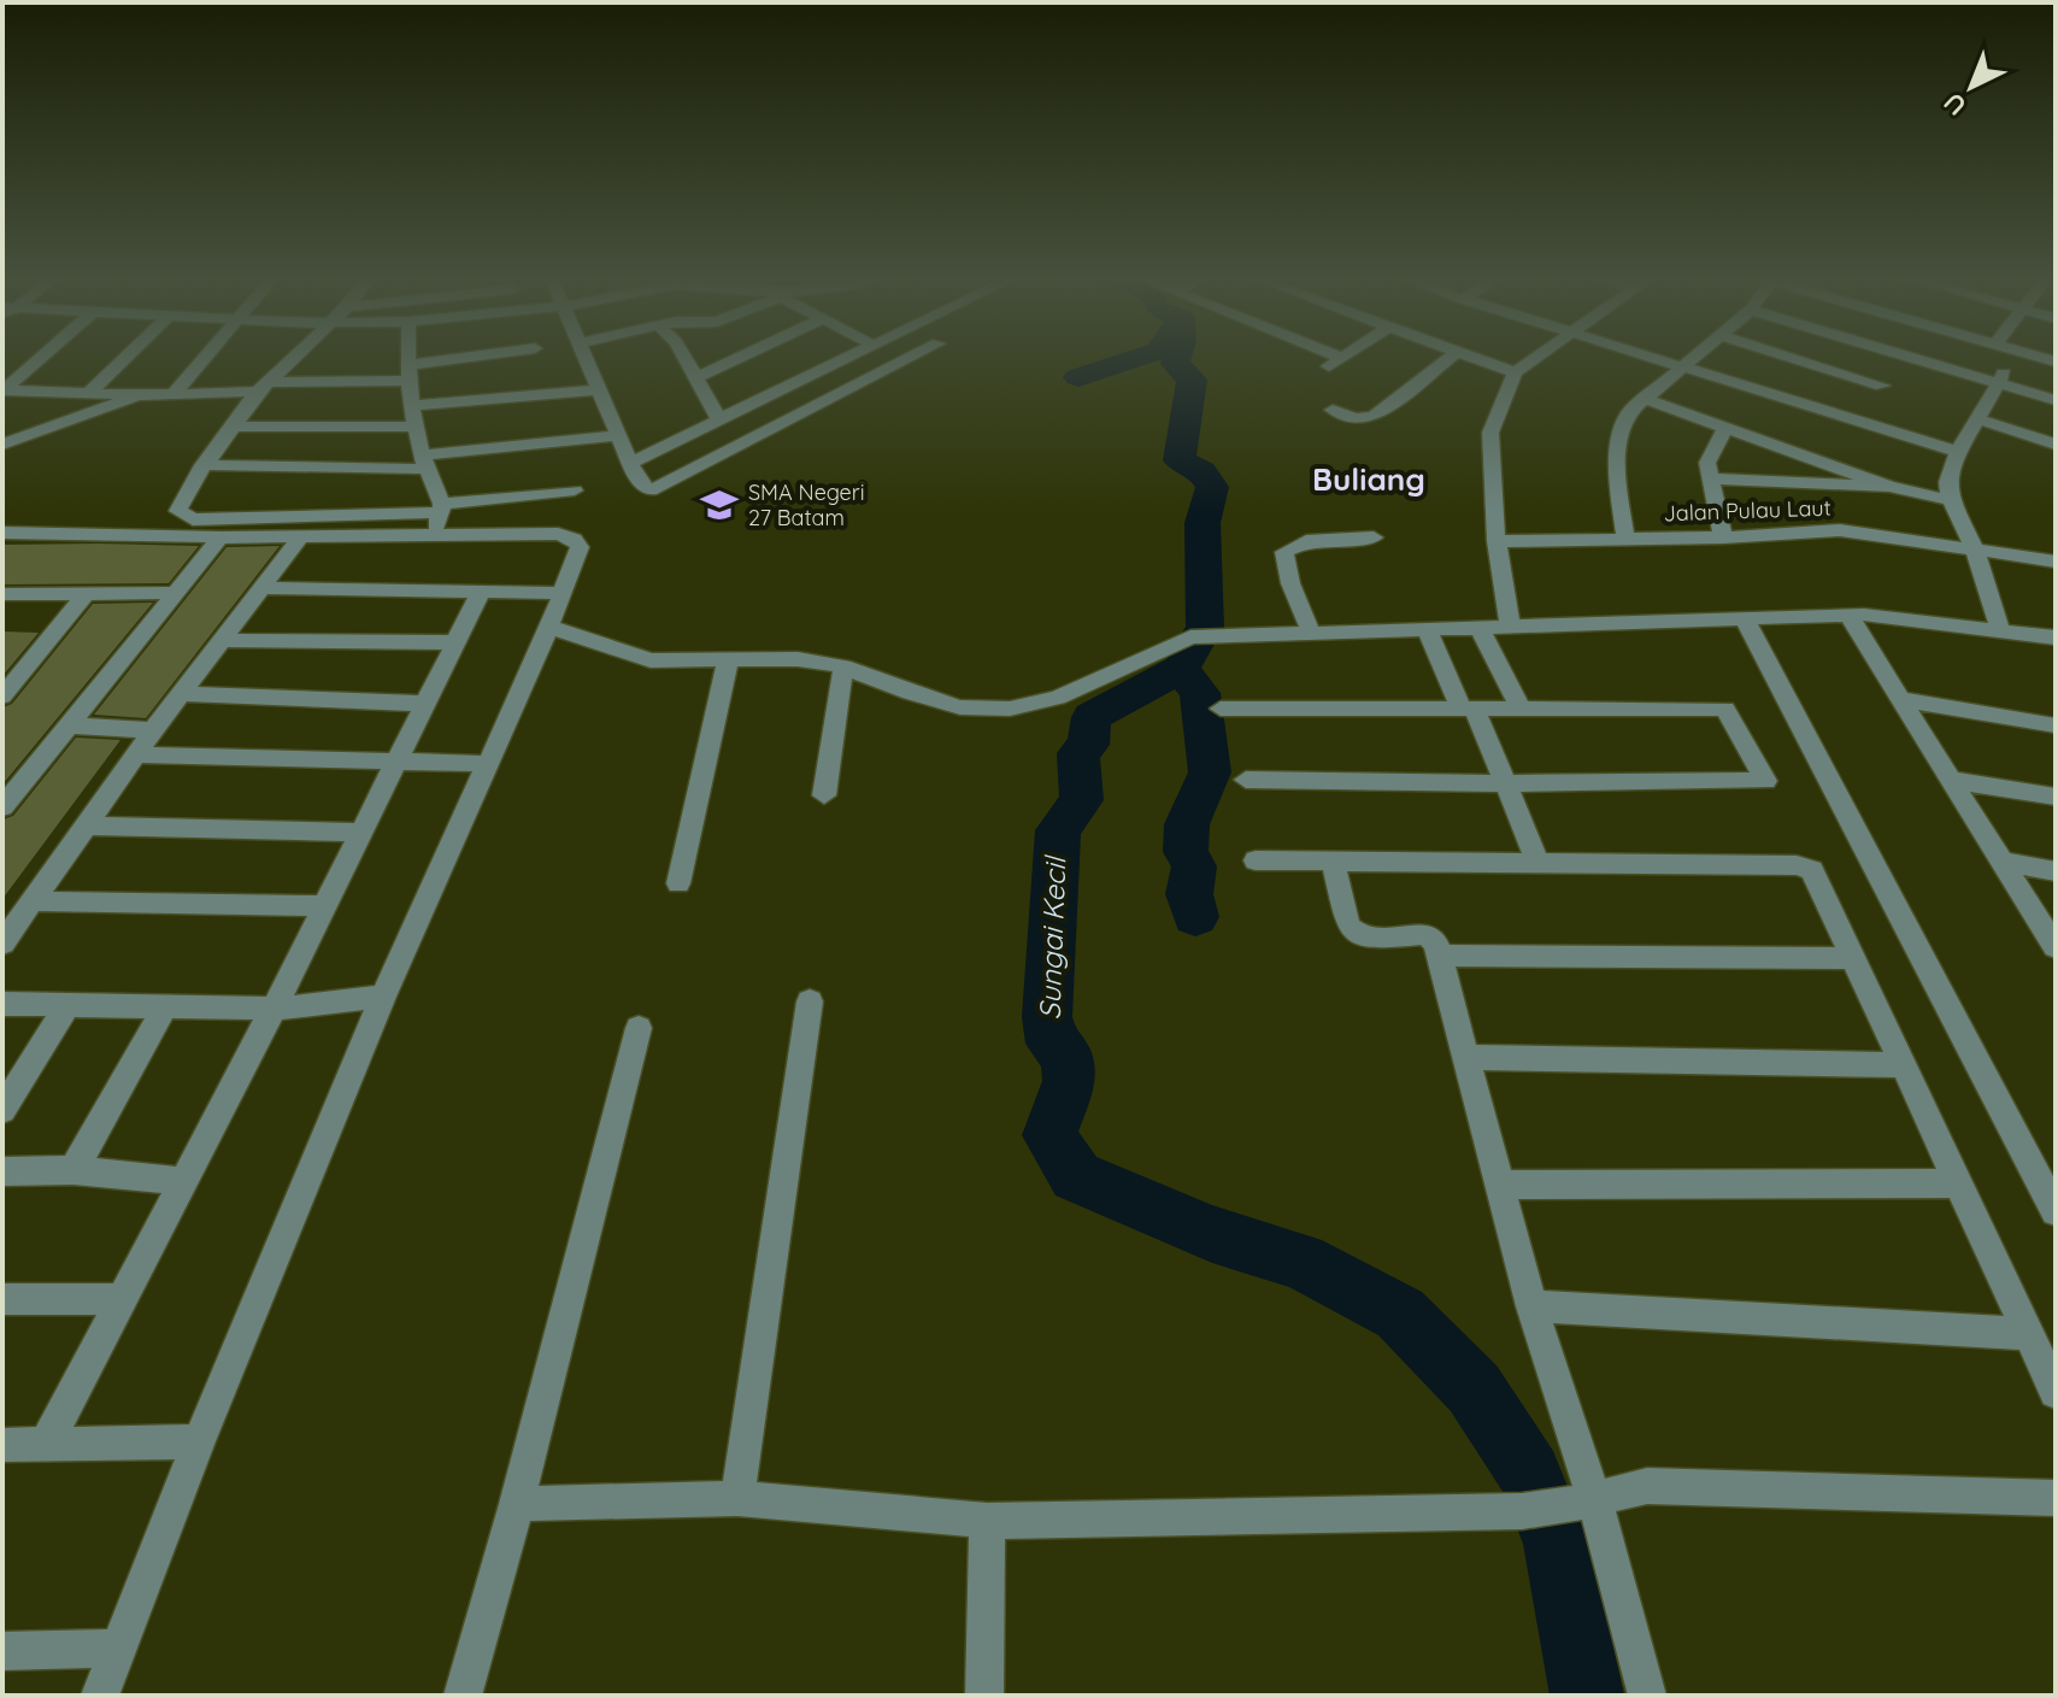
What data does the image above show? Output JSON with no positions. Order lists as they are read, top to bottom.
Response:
{
  "streets": {
    "street": ["Jalan Pulau Laut"]
  },
  "districts": ["Buliang"],
  "water": ["Sungai Kecil"],
  "places": {
    "school or university": ["SMA Negeri 27 Batam"]
  },
  "north": "bottom left"
}
